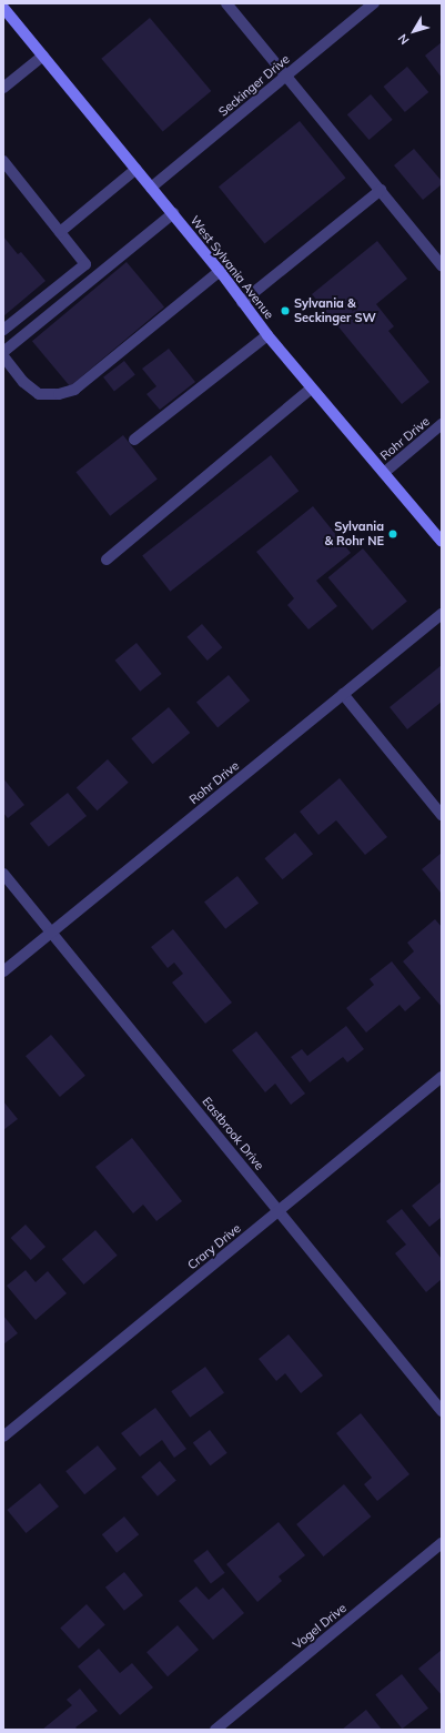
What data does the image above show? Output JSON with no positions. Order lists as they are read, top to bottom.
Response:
{
  "streets": {
    "main road": ["West Sylvania Avenue"],
    "street": [
      "Seckinger Drive",
      "Rohr Drive",
      "Eastbrook Drive",
      "Crary Drive",
      "Vogel Drive"
    ]
  },
  "crossings": [
    ["Seckinger Drive", "West Sylvania Avenue"],
    ["West Sylvania Avenue", "Rohr Drive"],
    ["Rohr Drive", "Eastbrook Drive"],
    ["Eastbrook Drive", "Crary Drive"]
  ],
  "places": ["Sylvania & Seckinger SW", "Sylvania & Rohr NE"],
  "north": "bottom left"
}
